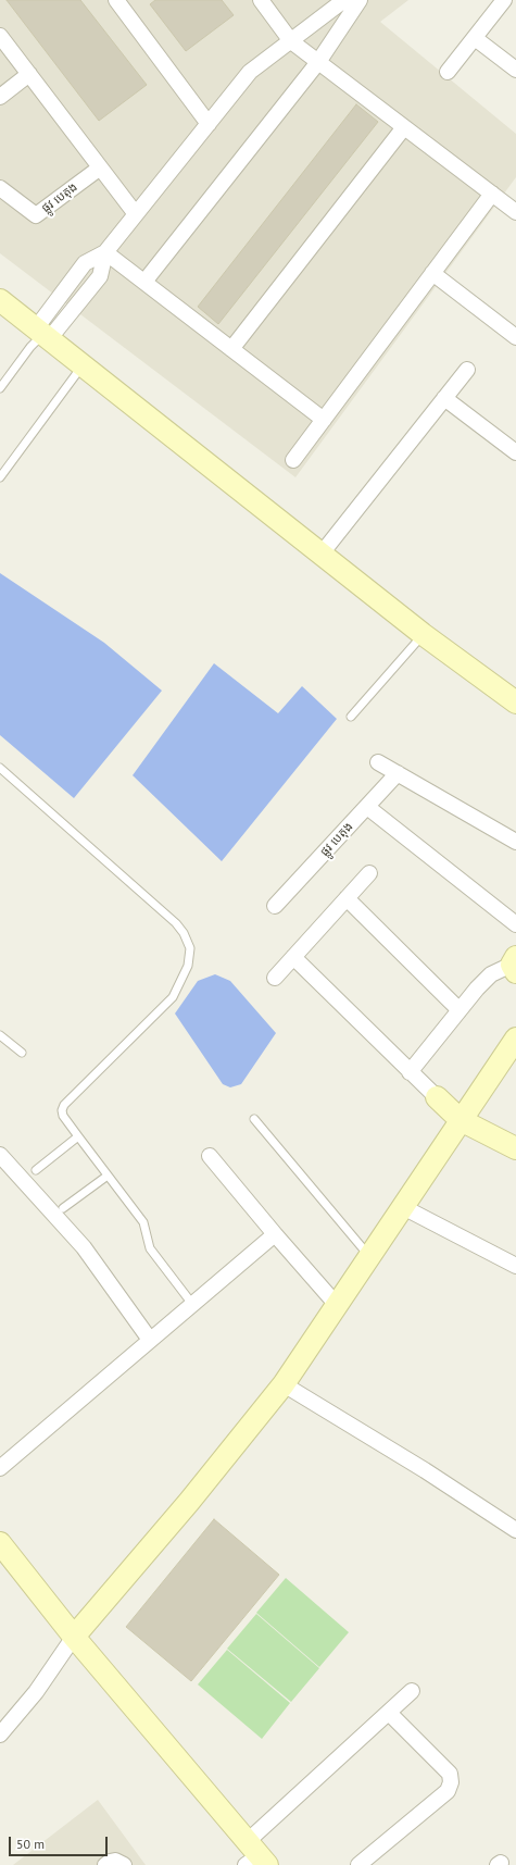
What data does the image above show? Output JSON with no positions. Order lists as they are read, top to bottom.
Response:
{
  "streets": {
    "street": ["ផ្លូវ បេតុង"]
  },
  "scale_bar": "50 m"
}
